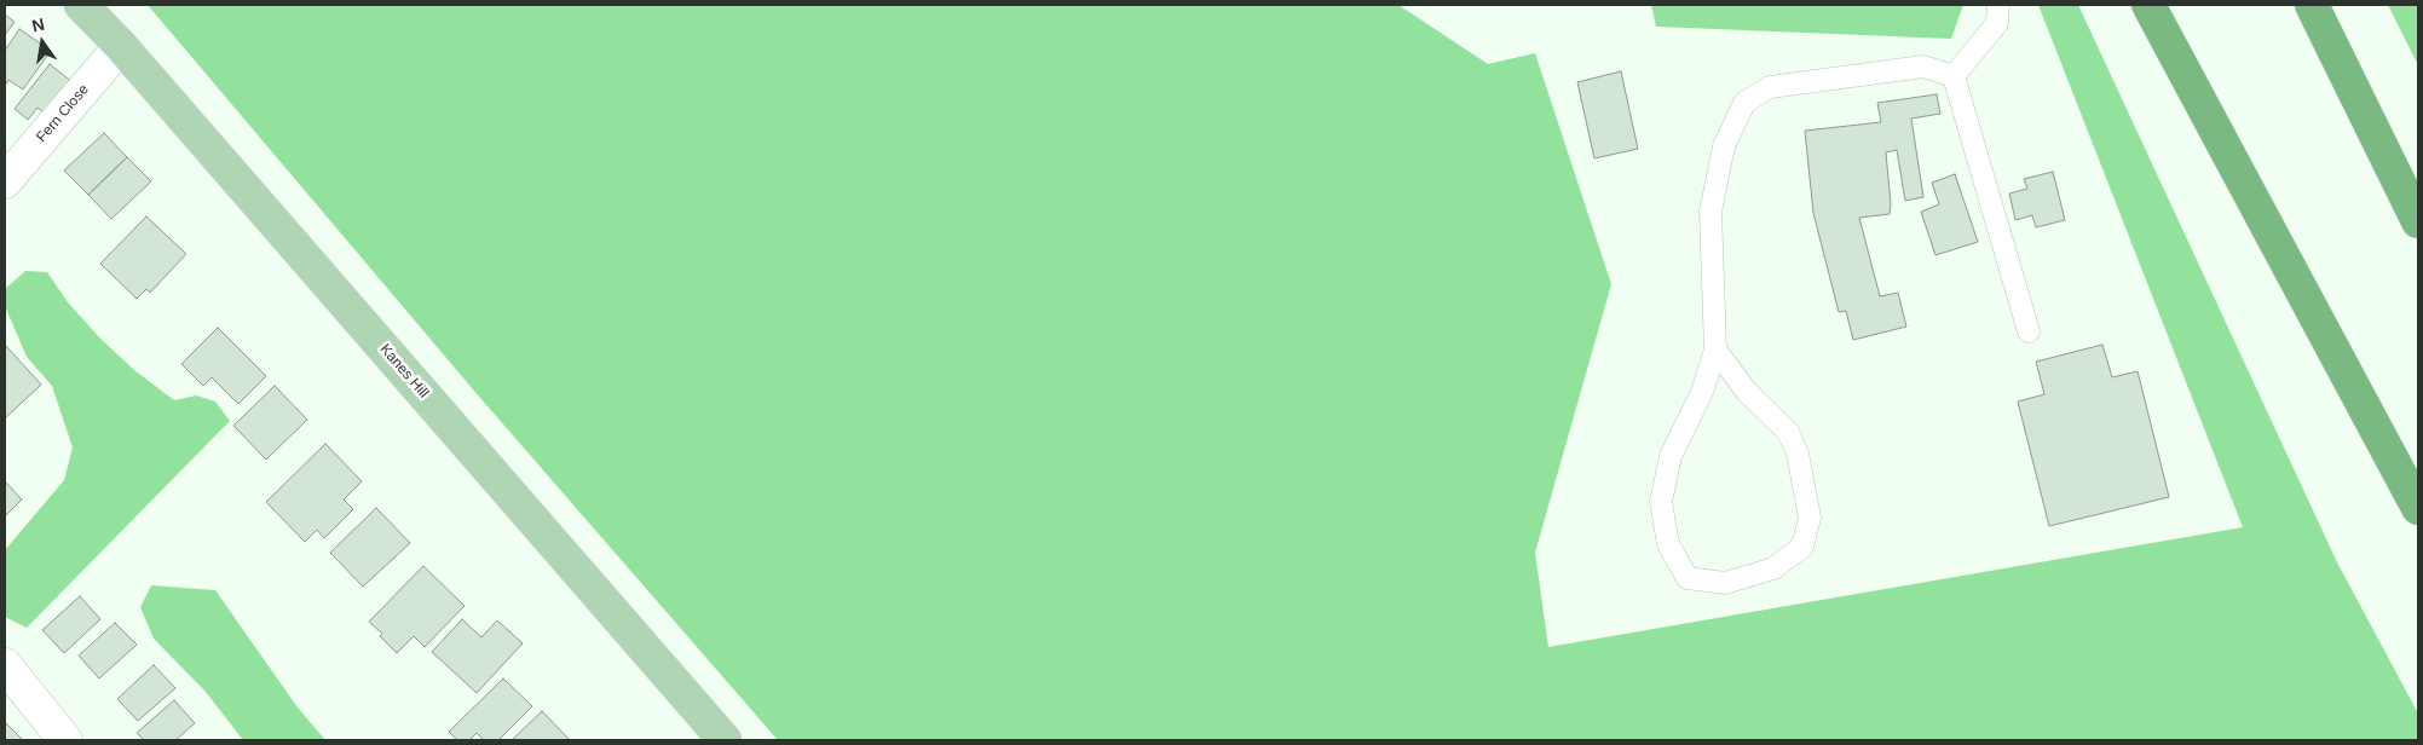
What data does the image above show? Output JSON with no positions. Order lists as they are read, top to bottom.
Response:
{
  "streets": {
    "main road": ["Kanes Hill"],
    "street": ["Fern Close"]
  },
  "crossings": [
    ["Fern Close", "Kanes Hill"]
  ],
  "north": "top"
}
